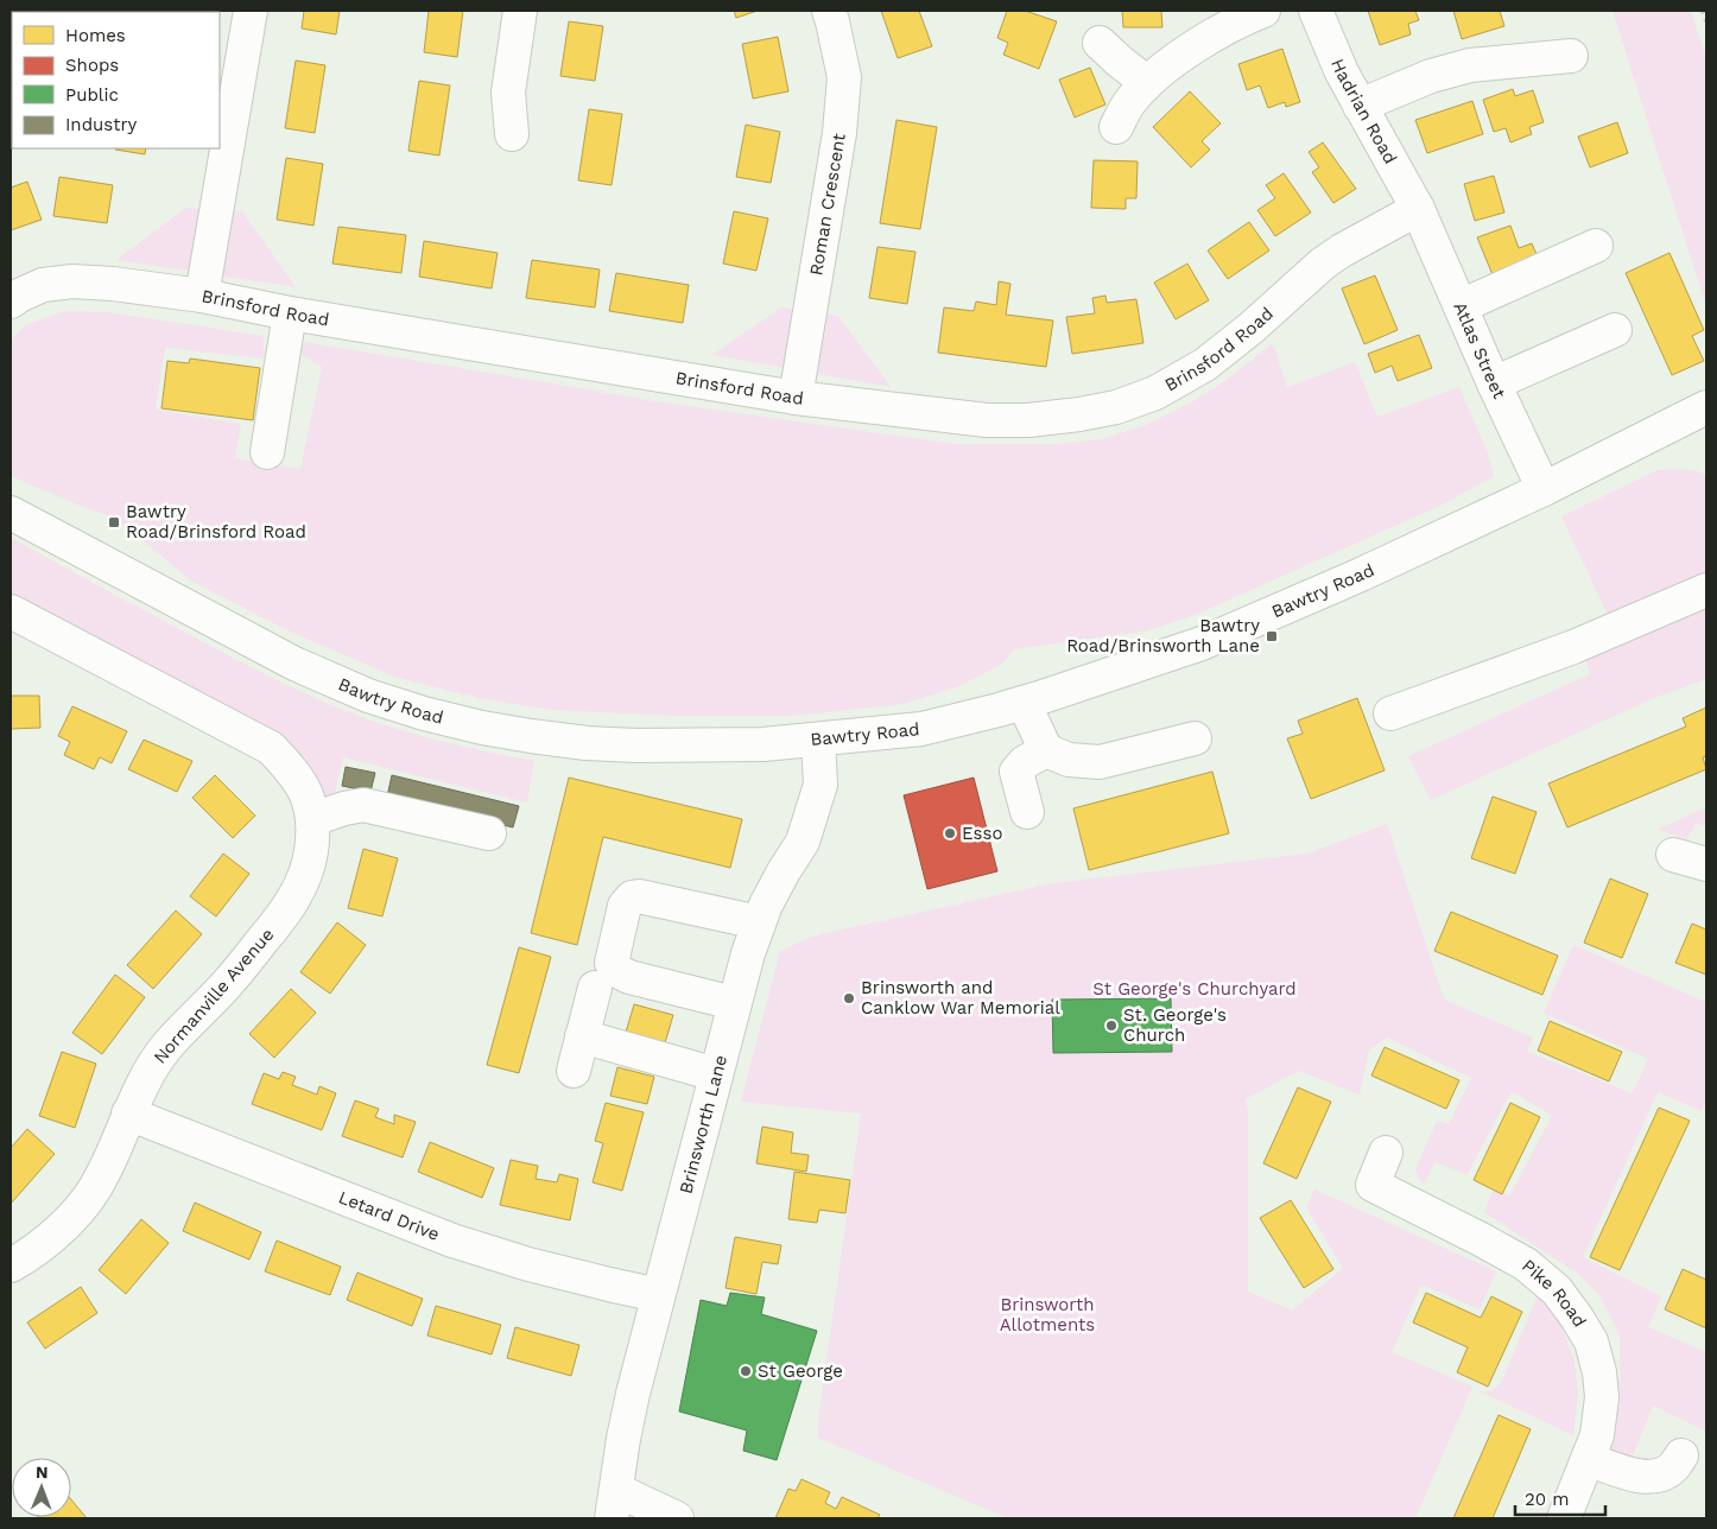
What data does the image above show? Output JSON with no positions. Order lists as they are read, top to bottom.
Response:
{
  "streets": {
    "street": [
      "Hadrian Road",
      "Roman Crescent",
      "Brinsford Road",
      "Atlas Street",
      "Bawtry Road",
      "Normanville Avenue",
      "Brinsworth Lane",
      "Letard Drive",
      "Pike Road"
    ]
  },
  "crossings": [
    ["Hadrian Road", "Brinsford Road"],
    ["Hadrian Road", "Atlas Street"],
    ["Roman Crescent", "Brinsford Road"],
    ["Brinsford Road", "Atlas Street"],
    ["Atlas Street", "Bawtry Road"],
    ["Bawtry Road", "Brinsworth Lane"],
    ["Normanville Avenue", "Letard Drive"],
    ["Brinsworth Lane", "Letard Drive"]
  ],
  "parks": ["St George's Churchyard", "Brinsworth Allotments"],
  "places": {
    "transit": ["Bawtry Road/Brinsford Road", "Bawtry Road/Brinsworth Lane"],
    "other": [
      "Esso",
      "Brinsworth and Canklow War Memorial",
      "St. George's Church",
      "St George"
    ]
  },
  "legend": [
    "Homes",
    "Shops",
    "Public",
    "Industry"
  ],
  "scale_bar": "20 m",
  "north": "top"
}
